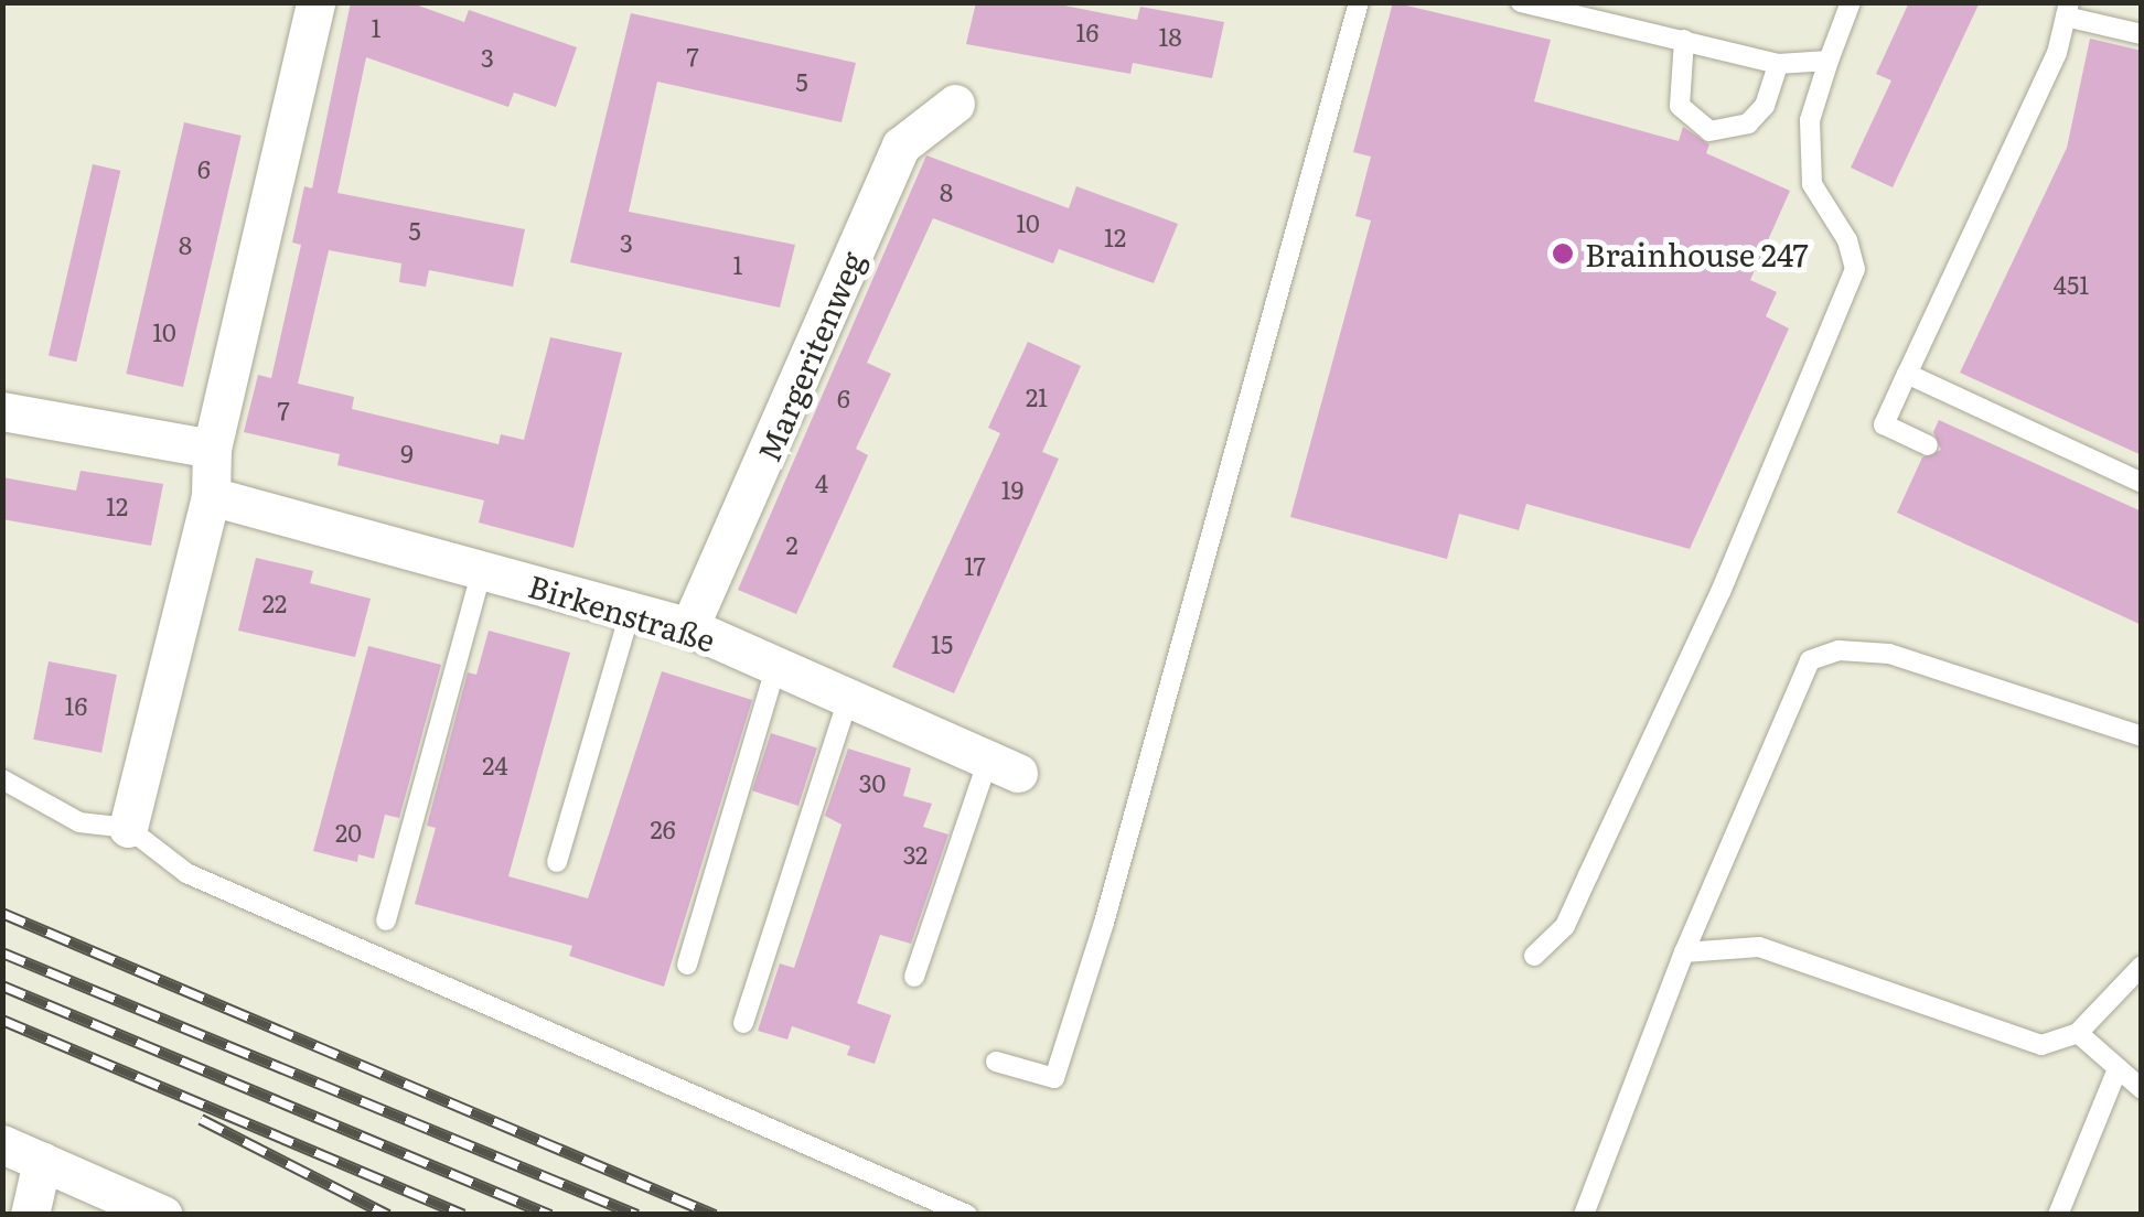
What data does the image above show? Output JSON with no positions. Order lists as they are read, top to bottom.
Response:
{
  "streets": {
    "street": ["Margeritenweg", "Birkenstraße"]
  },
  "crossings": [
    ["Margeritenweg", "Birkenstraße"]
  ],
  "places": ["Brainhouse 247"],
  "house_numbers": [
    "1",
    "16",
    "18",
    "7",
    "3",
    "5",
    "6",
    "8",
    "10",
    "5",
    "12",
    "3",
    "8",
    "1",
    "451",
    "10",
    "21",
    "6",
    "7",
    "9",
    "4",
    "19",
    "12",
    "2",
    "17",
    "22",
    "15",
    "16",
    "24",
    "30",
    "26",
    "20",
    "32"
  ]
}
